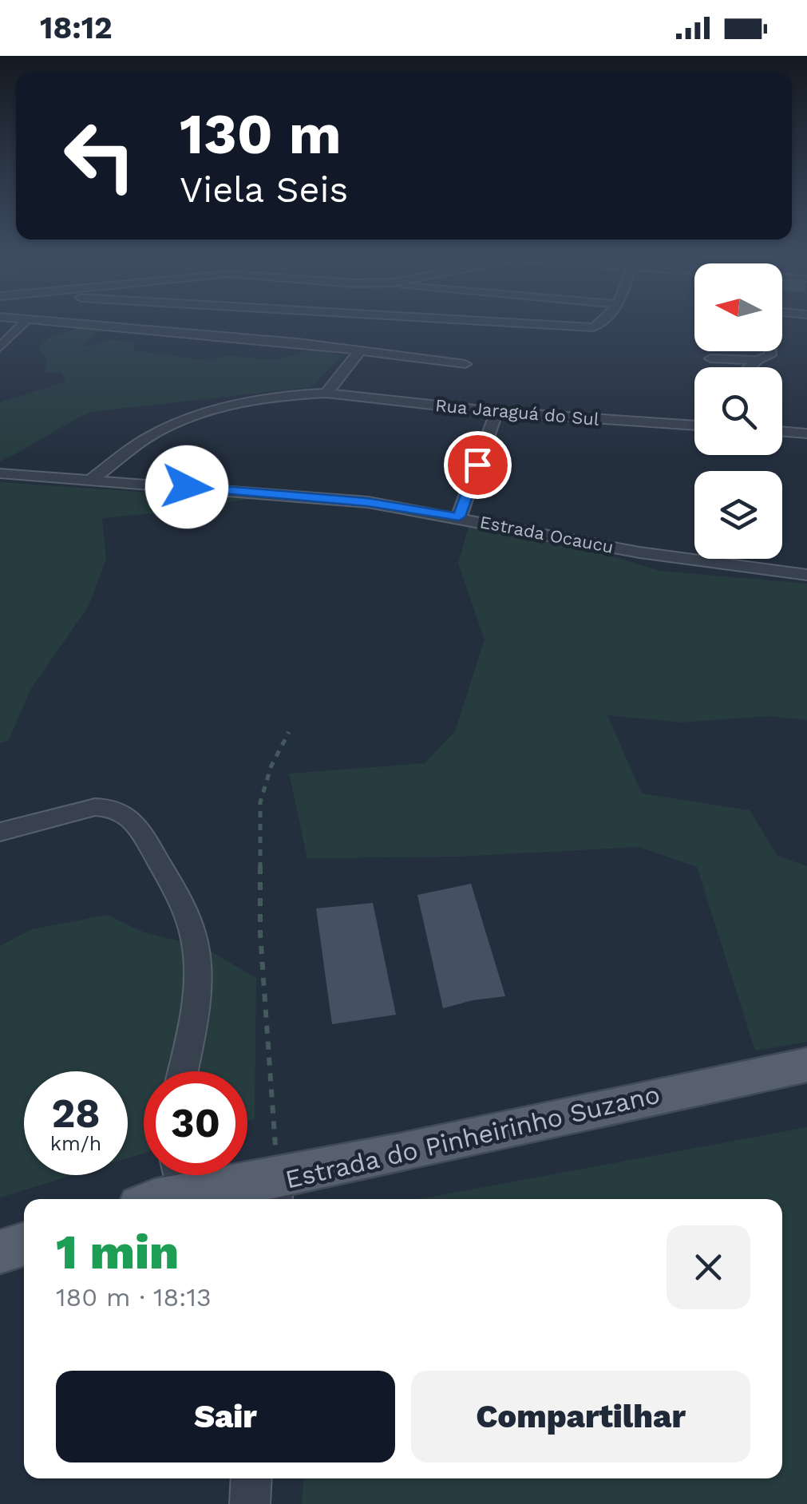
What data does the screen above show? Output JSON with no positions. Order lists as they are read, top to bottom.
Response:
{
  "streets": {
    "main road": ["Estrada do Pinheirinho Suzano"],
    "street": ["Rua Jaraguá do Sul", "Estrada Ocaucu"]
  },
  "crossings": [
    ["Rua Jaraguá do Sul", "Estrada Ocaucu"]
  ],
  "north": "left",
  "page": {
    "status": "18:12",
    "turn": ["130 m", "Viela Seis"],
    "speed": "28 km/h",
    "limit": "30",
    "heading": ["1 min", "180 m · 18:13"],
    "buttons": ["Sair", "Compartilhar"]
  }
}
